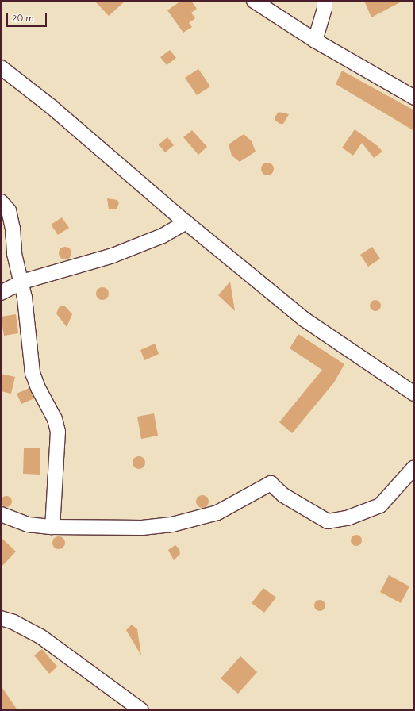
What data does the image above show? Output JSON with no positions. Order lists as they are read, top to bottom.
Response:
{
  "scale_bar": "20 m"
}
